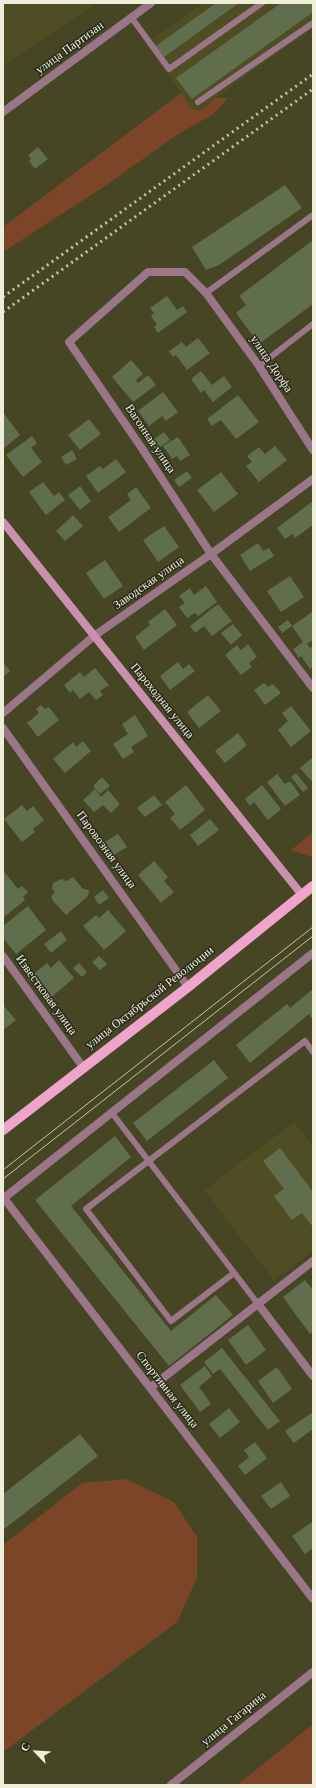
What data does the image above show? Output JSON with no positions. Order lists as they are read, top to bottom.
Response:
{
  "streets": {
    "main road": ["Пароходная улица", "улица Октябрьской Революции"],
    "street": [
      "улица Партизан",
      "улица Дорфа",
      "Вагонная улица",
      "Заводская улица",
      "Паровозная улица",
      "Известковая улица",
      "Спортивная улица",
      "улица Гагарина"
    ]
  },
  "crossings": [
    ["улица Дорфа", "Вагонная улица"],
    ["Вагонная улица", "Заводская улица"],
    ["Заводская улица", "Пароходная улица"],
    ["Пароходная улица", "улица Октябрьской Революции"],
    ["Паровозная улица", "улица Октябрьской Революции"],
    ["Известковая улица", "улица Октябрьской Революции"]
  ],
  "north": "top left"
}
